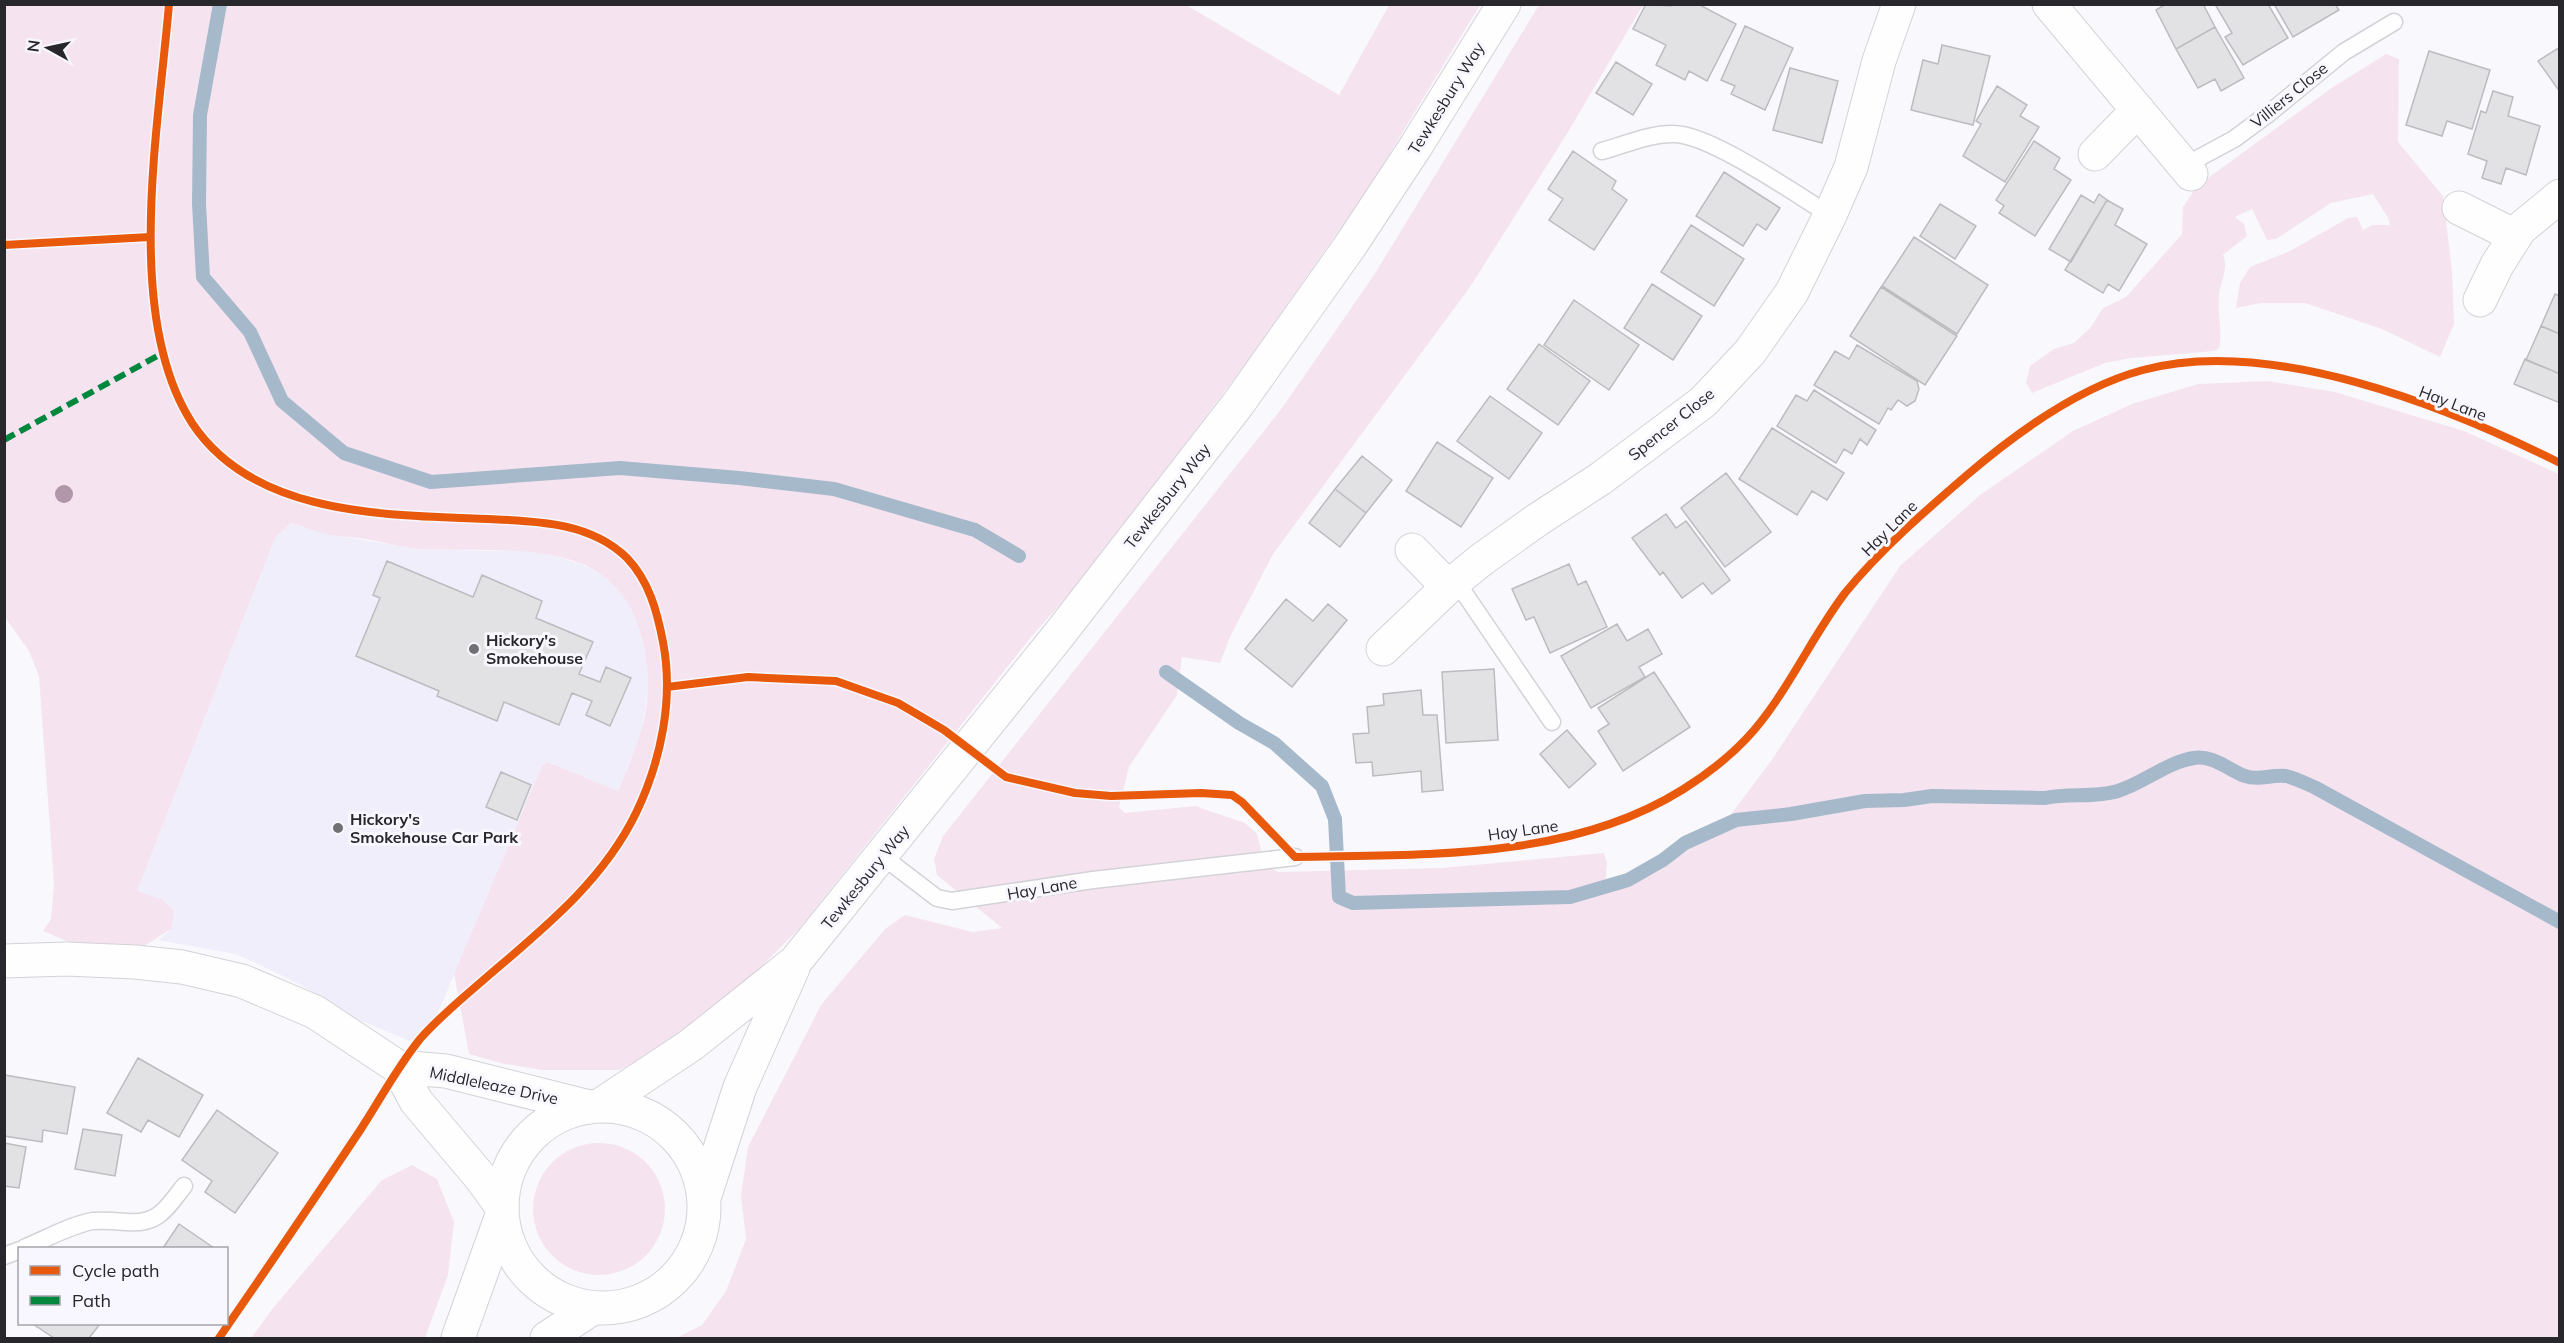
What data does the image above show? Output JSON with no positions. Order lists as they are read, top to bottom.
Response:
{
  "streets": {
    "street": [
      "Villiers Close",
      "Tewkesbury Way",
      "Spencer Close",
      "Middleleaze Drive"
    ],
    "lane": ["Hay Lane"]
  },
  "crossings": [
    ["Tewkesbury Way", "Hay Lane"],
    ["Tewkesbury Way", "Middleleaze Drive"]
  ],
  "places": ["Hickory's Smokehouse", "Hickory's Smokehouse Car Park"],
  "legend": ["Cycle path", "Path"],
  "north": "left"
}
